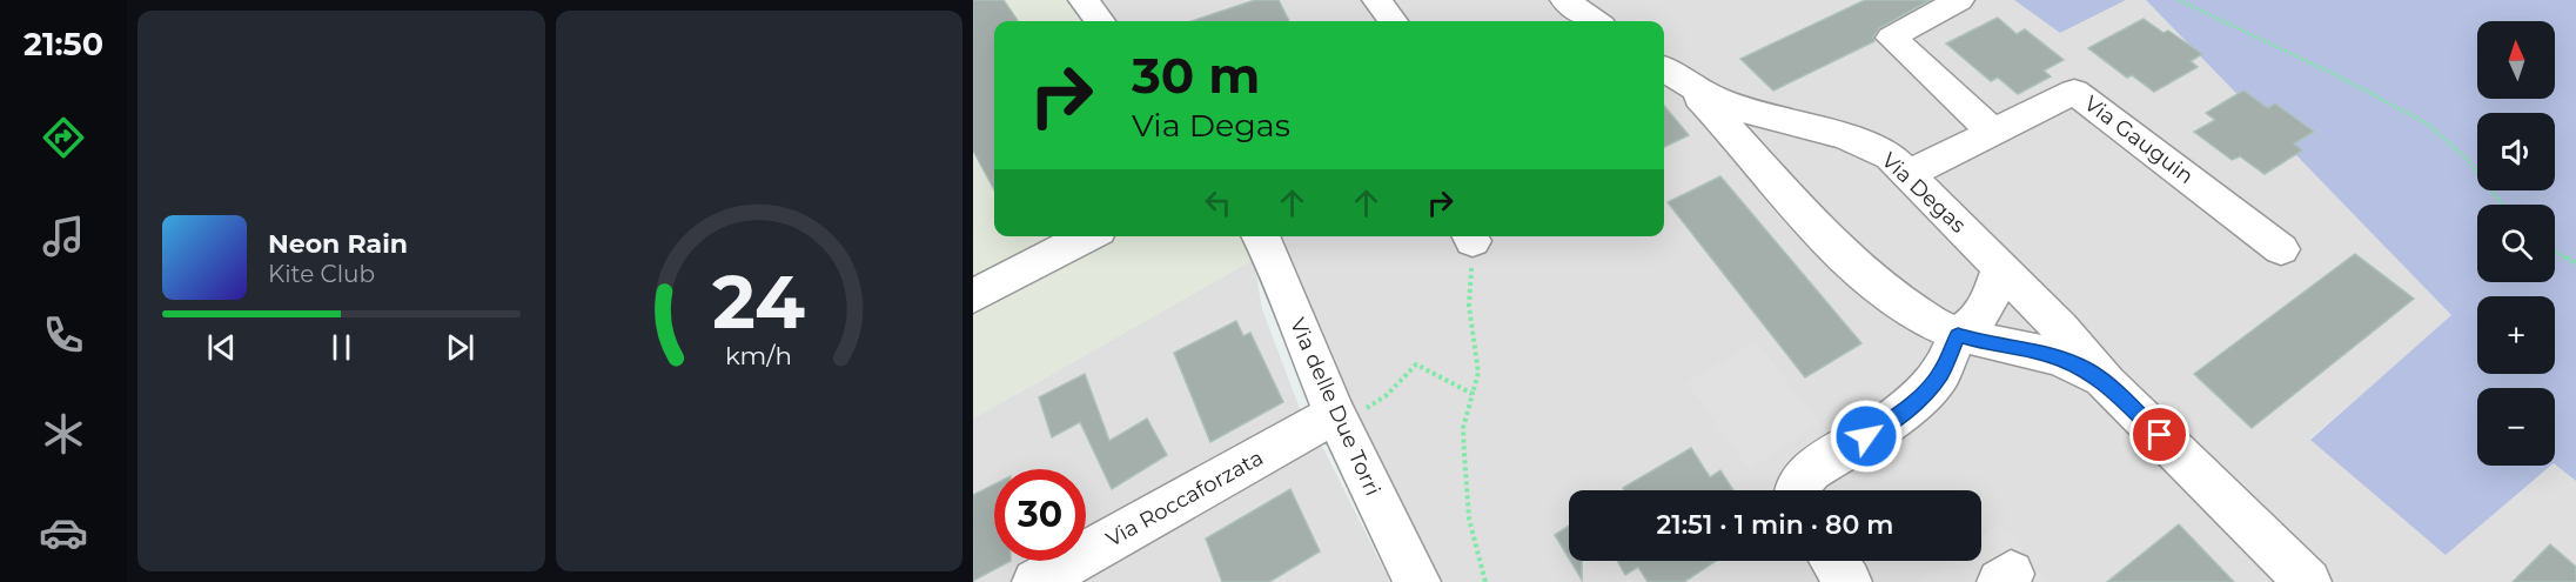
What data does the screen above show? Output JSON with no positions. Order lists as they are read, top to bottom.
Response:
{
  "streets": {
    "street": [
      "Via Gauguin",
      "Via Degas",
      "Via delle Due Torri",
      "Via Roccaforzata"
    ]
  },
  "crossings": [
    ["Via Gauguin", "Via Degas"],
    ["Via delle Due Torri", "Via Roccaforzata"]
  ],
  "north": "top",
  "page": {
    "tabs": "21:50",
    "map_buttons": ["+", "−"],
    "turn": ["30 m", "Via Degas"],
    "song": ["Neon Rain", "Kite Club"],
    "limit": "30",
    "trip": "21:51 · 1 min · 80 m",
    "gauge": ["24", "km/h"]
  }
}
